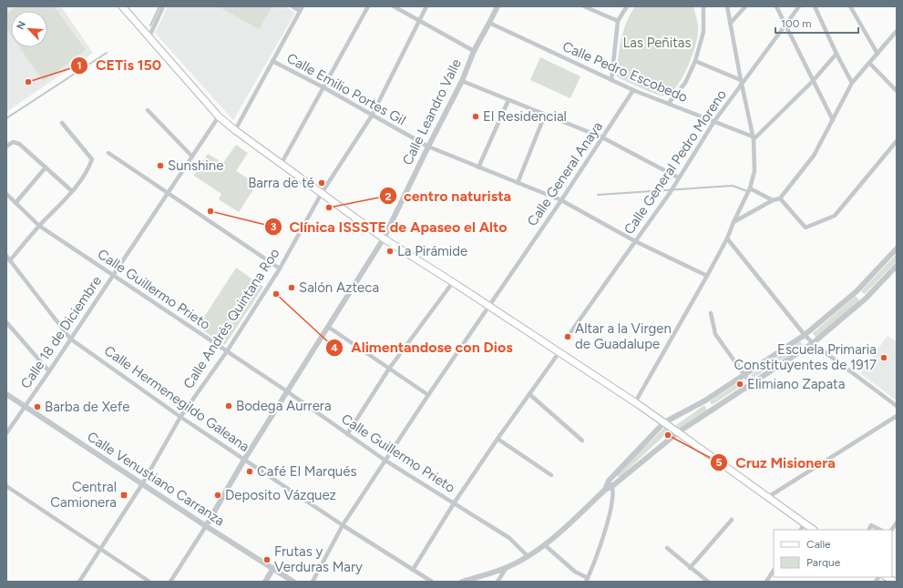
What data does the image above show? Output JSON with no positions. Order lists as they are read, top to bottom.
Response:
{
  "streets": {
    "street": [
      "Calle Pedro Escobedo",
      "Calle Emilio Portes Gil",
      "Calle Leandro Valle",
      "Calle General Pedro Moreno",
      "Calle General Anaya",
      "Calle Guillermo Prieto",
      "Calle Andrés Quintana Roo",
      "Calle 18 de Diciembre",
      "Calle Hermenegildo Galeana",
      "Calle Venustiano Carranza"
    ]
  },
  "crossings": [
    ["Calle Pedro Escobedo", "Calle Leandro Valle"],
    ["Calle Pedro Escobedo", "Calle General Pedro Moreno"],
    ["Calle Pedro Escobedo", "Calle General Anaya"],
    ["Calle Emilio Portes Gil", "Calle Leandro Valle"],
    ["Calle Emilio Portes Gil", "Calle General Pedro Moreno"],
    ["Calle Emilio Portes Gil", "Calle General Anaya"],
    ["Calle Emilio Portes Gil", "Calle Andrés Quintana Roo"],
    ["Calle Leandro Valle", "Calle Guillermo Prieto"],
    ["Calle Leandro Valle", "Calle Hermenegildo Galeana"],
    ["Calle Leandro Valle", "Calle Venustiano Carranza"],
    ["Calle General Anaya", "Calle Guillermo Prieto"],
    ["Calle General Anaya", "Calle Hermenegildo Galeana"],
    ["Calle Guillermo Prieto", "Calle Andrés Quintana Roo"],
    ["Calle Guillermo Prieto", "Calle 18 de Diciembre"],
    ["Calle Andrés Quintana Roo", "Calle Hermenegildo Galeana"],
    ["Calle Andrés Quintana Roo", "Calle Venustiano Carranza"],
    ["Calle 18 de Diciembre", "Calle Hermenegildo Galeana"],
    ["Calle 18 de Diciembre", "Calle Venustiano Carranza"]
  ],
  "parks": ["Las Peñitas"],
  "places": {
    "other": [
      "CETis 150",
      "El Residencial",
      "Sunshine",
      "Barra de té",
      "centro naturista",
      "Clínica ISSSTE de Apaseo el Alto",
      "La Pirámide",
      "Salón Azteca",
      "Alimentandose con Dios",
      "Altar a la Virgen de Guadalupe",
      "Escuela Primaria Constituyentes de 1917",
      "Elimiano Zapata",
      "Bodega Aurrera",
      "Barba de Xefe",
      "Cruz Misionera",
      "Café El Marqués",
      "Deposito Vázquez",
      "Frutas y Verduras Mary"
    ],
    "transit": ["Central Camionera"]
  },
  "legend": ["Calle", "Parque"],
  "scale_bar": "100 m",
  "north": "top left"
}
